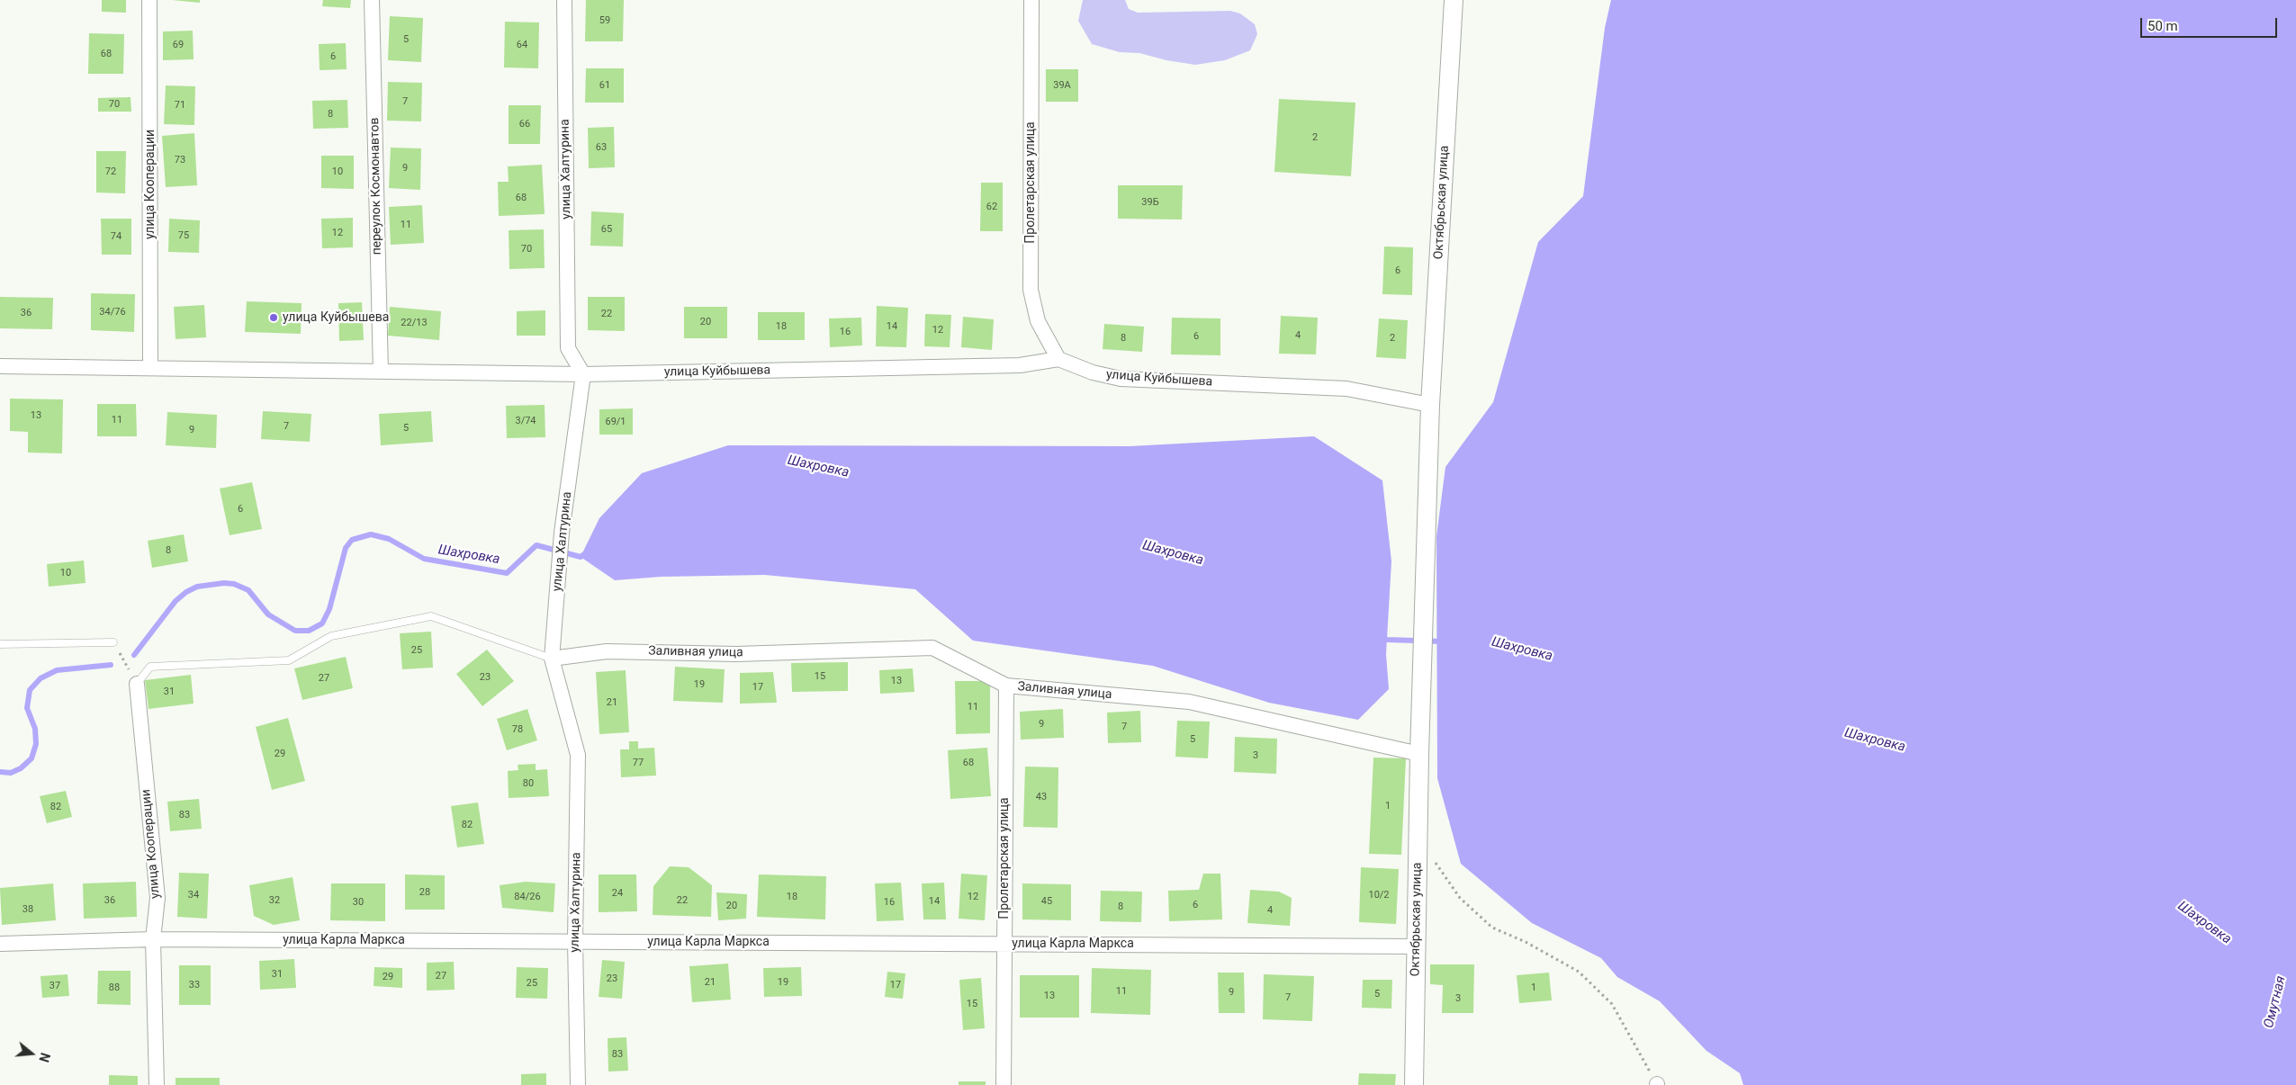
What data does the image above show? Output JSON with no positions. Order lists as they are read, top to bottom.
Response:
{
  "streets": {
    "street": [
      "улица Халтурина",
      "Пролетарская улица",
      "улица Кооперации",
      "переулок Космонавтов",
      "Октябрьская улица",
      "улица Куйбышева",
      "Заливная улица",
      "улица Карла Маркса"
    ]
  },
  "crossings": [
    ["улица Халтурина", "улица Куйбышева"],
    ["улица Халтурина", "Заливная улица"],
    ["улица Халтурина", "улица Карла Маркса"],
    ["Пролетарская улица", "улица Куйбышева"],
    ["Пролетарская улица", "Заливная улица"],
    ["Пролетарская улица", "улица Карла Маркса"],
    ["улица Кооперации", "улица Куйбышева"],
    ["улица Кооперации", "улица Карла Маркса"],
    ["переулок Космонавтов", "улица Куйбышева"],
    ["Октябрьская улица", "улица Куйбышева"],
    ["Октябрьская улица", "Заливная улица"],
    ["Октябрьская улица", "улица Карла Маркса"]
  ],
  "water": ["Шахровка", "Омутная"],
  "places": ["улица Куйбышева"],
  "house_numbers": [
    "59",
    "5",
    "69",
    "64",
    "68",
    "6",
    "61",
    "39А",
    "7",
    "70",
    "71",
    "8",
    "66",
    "2",
    "63",
    "73",
    "9",
    "72",
    "10",
    "68",
    "39Б",
    "62",
    "11",
    "65",
    "12",
    "75",
    "74",
    "70",
    "6",
    "34/76",
    "36",
    "22",
    "20",
    "22/13",
    "18",
    "14",
    "12",
    "16",
    "4",
    "6",
    "8",
    "2",
    "13",
    "11",
    "3/74",
    "69/1",
    "7",
    "5",
    "9",
    "6",
    "8",
    "10",
    "25",
    "15",
    "23",
    "27",
    "13",
    "19",
    "17",
    "31",
    "21",
    "11",
    "9",
    "7",
    "78",
    "5",
    "29",
    "3",
    "77",
    "68",
    "80",
    "43",
    "1",
    "82",
    "83",
    "82",
    "28",
    "24",
    "34",
    "10/2",
    "84/26",
    "18",
    "12",
    "36",
    "32",
    "22",
    "14",
    "45",
    "30",
    "16",
    "6",
    "20",
    "8",
    "38",
    "4",
    "31",
    "27",
    "29",
    "23",
    "21",
    "19",
    "25",
    "33",
    "17",
    "37",
    "88",
    "1",
    "11",
    "9",
    "5",
    "13",
    "7",
    "3",
    "15",
    "83"
  ],
  "scale_bar": "50 m",
  "north": "right"
}
